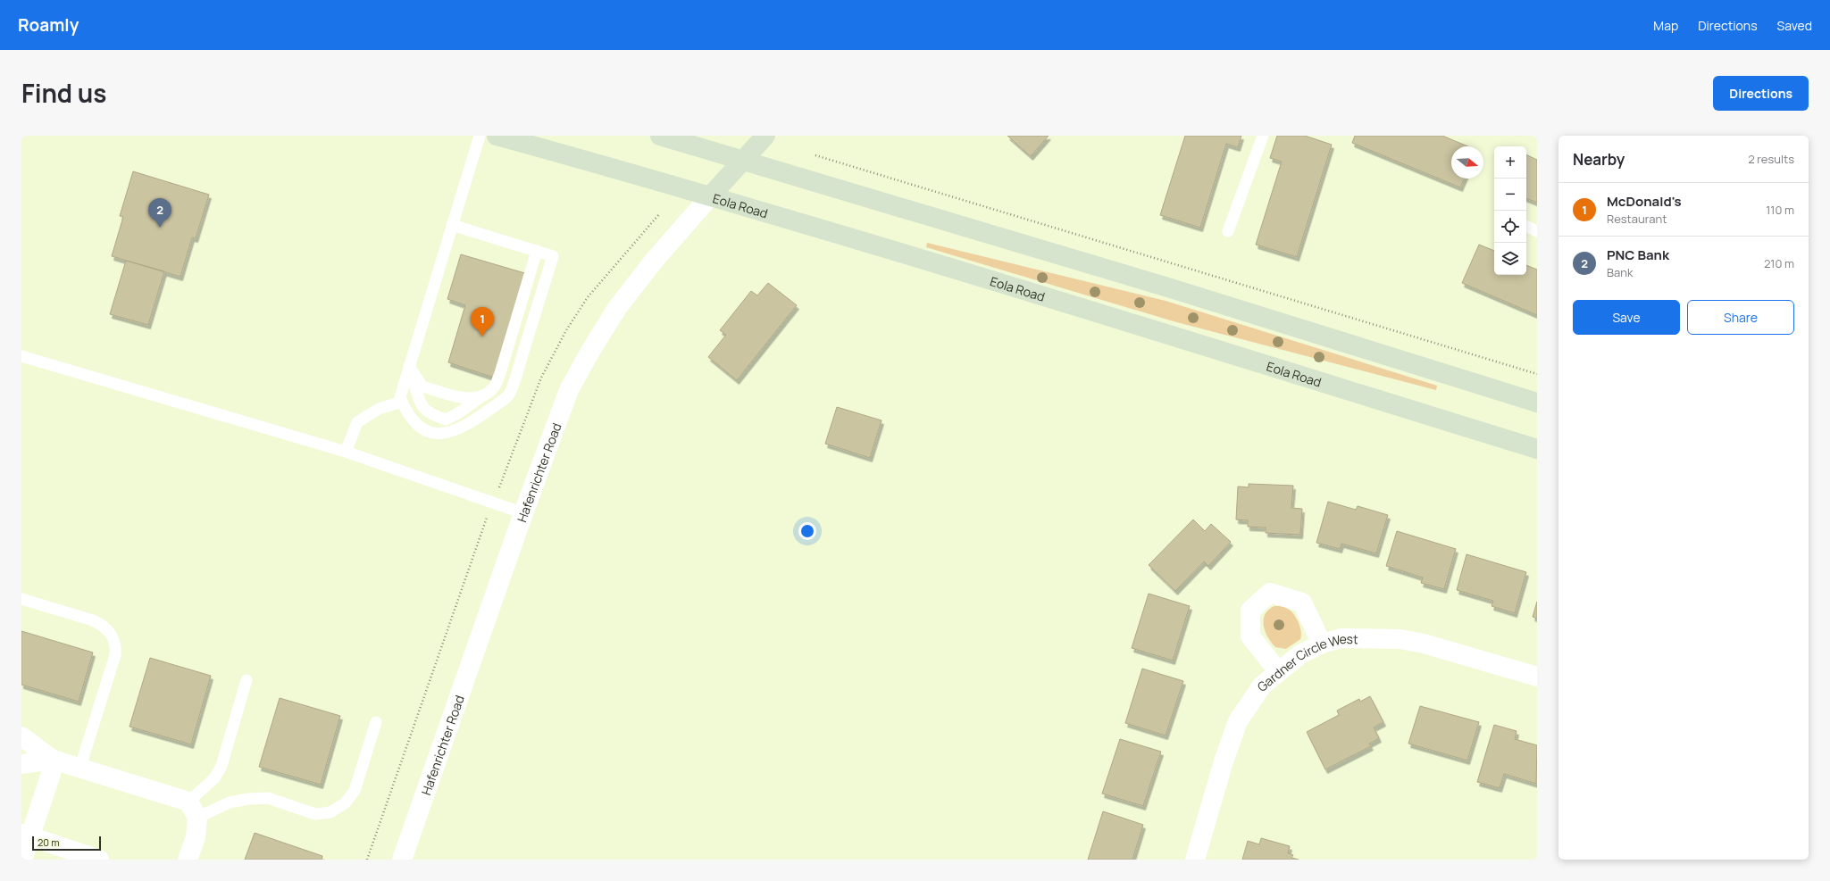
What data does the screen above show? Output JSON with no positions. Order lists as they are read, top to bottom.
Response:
{
  "streets": {
    "street": ["Eola Road", "Hafenrichter Road", "Gardner Circle West"]
  },
  "crossings": [
    ["Eola Road", "Hafenrichter Road"]
  ],
  "scale_bar": "20 m",
  "north": "right",
  "page": {
    "header": "Roamly",
    "nav": ["Map", "Directions", "Saved"],
    "title": "Find us",
    "buttons": [
      "Directions",
      ["Save", "Share"]
    ],
    "heading": ["Nearby", "2 results"],
    "map_buttons": ["+", "−"],
    "list": [
      {
        "mark": "1",
        "name": "McDonald's",
        "note": "Restaurant",
        "value": "110 m"
      },
      {
        "mark": "2",
        "name": "PNC Bank",
        "note": "Bank",
        "value": "210 m"
      }
    ],
    "pins": ["2", "1"],
    "scale": "20 m"
  }
}
